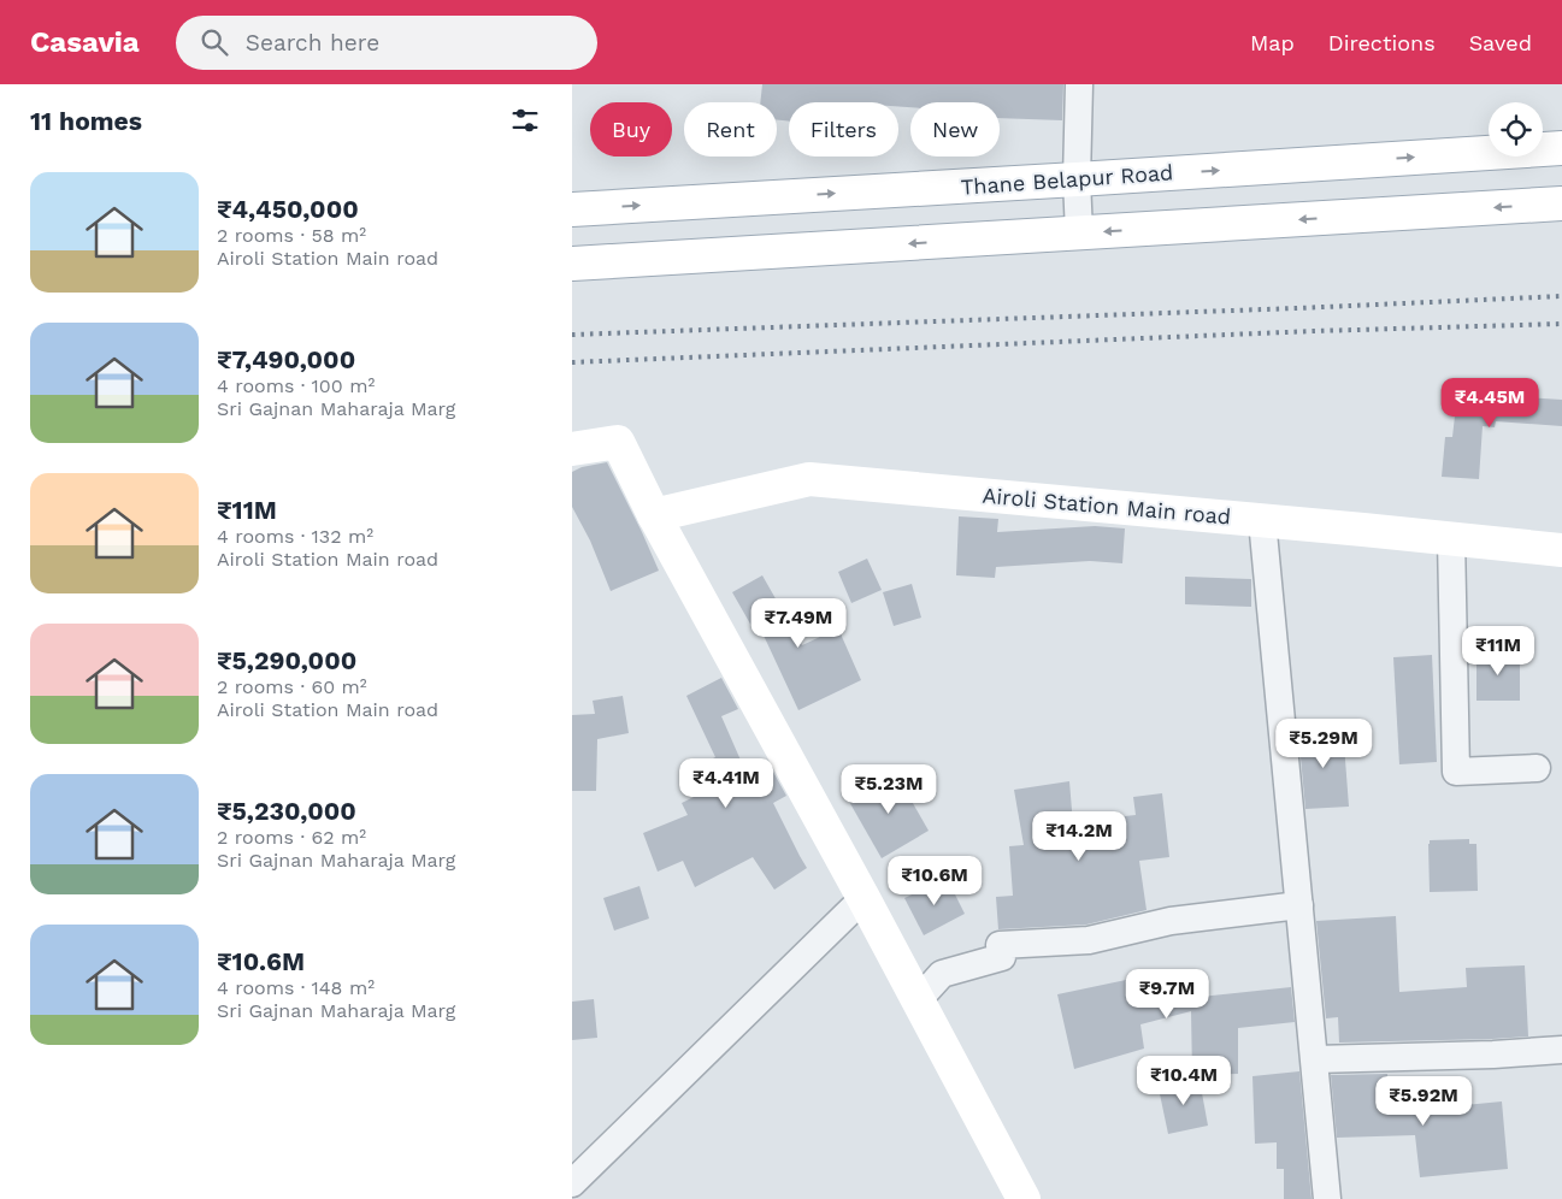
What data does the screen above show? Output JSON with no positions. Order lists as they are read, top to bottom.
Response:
{
  "streets": {
    "main road": ["Thane Belapur Road", "Airoli Station Main road"]
  },
  "page": {
    "header": "Casavia",
    "search": "Search here",
    "nav": ["Map", "Directions", "Saved"],
    "heading": "11 homes",
    "chip": [
      "Buy",
      "Rent",
      "Filters",
      "New"
    ],
    "list": [
      {
        "name": "₹4,450,000",
        "note": "2 rooms · 58 m² · Airoli Station Main road"
      },
      {
        "name": "₹7,490,000",
        "note": "4 rooms · 100 m² · Sri Gajnan Maharaja Marg"
      },
      {
        "name": "₹11M",
        "note": "4 rooms · 132 m² · Airoli Station Main road"
      },
      {
        "name": "₹5,290,000",
        "note": "2 rooms · 60 m² · Airoli Station Main road"
      },
      {
        "name": "₹5,230,000",
        "note": "2 rooms · 62 m² · Sri Gajnan Maharaja Marg"
      },
      {
        "name": "₹10.6M",
        "note": "4 rooms · 148 m² · Sri Gajnan Maharaja Marg"
      }
    ],
    "price": [
      "₹4.45M",
      "₹7.49M",
      "₹11M",
      "₹5.29M",
      "₹4.41M",
      "₹5.23M",
      "₹14.2M",
      "₹10.6M",
      "₹9.7M",
      "₹10.4M",
      "₹5.92M"
    ]
  }
}
